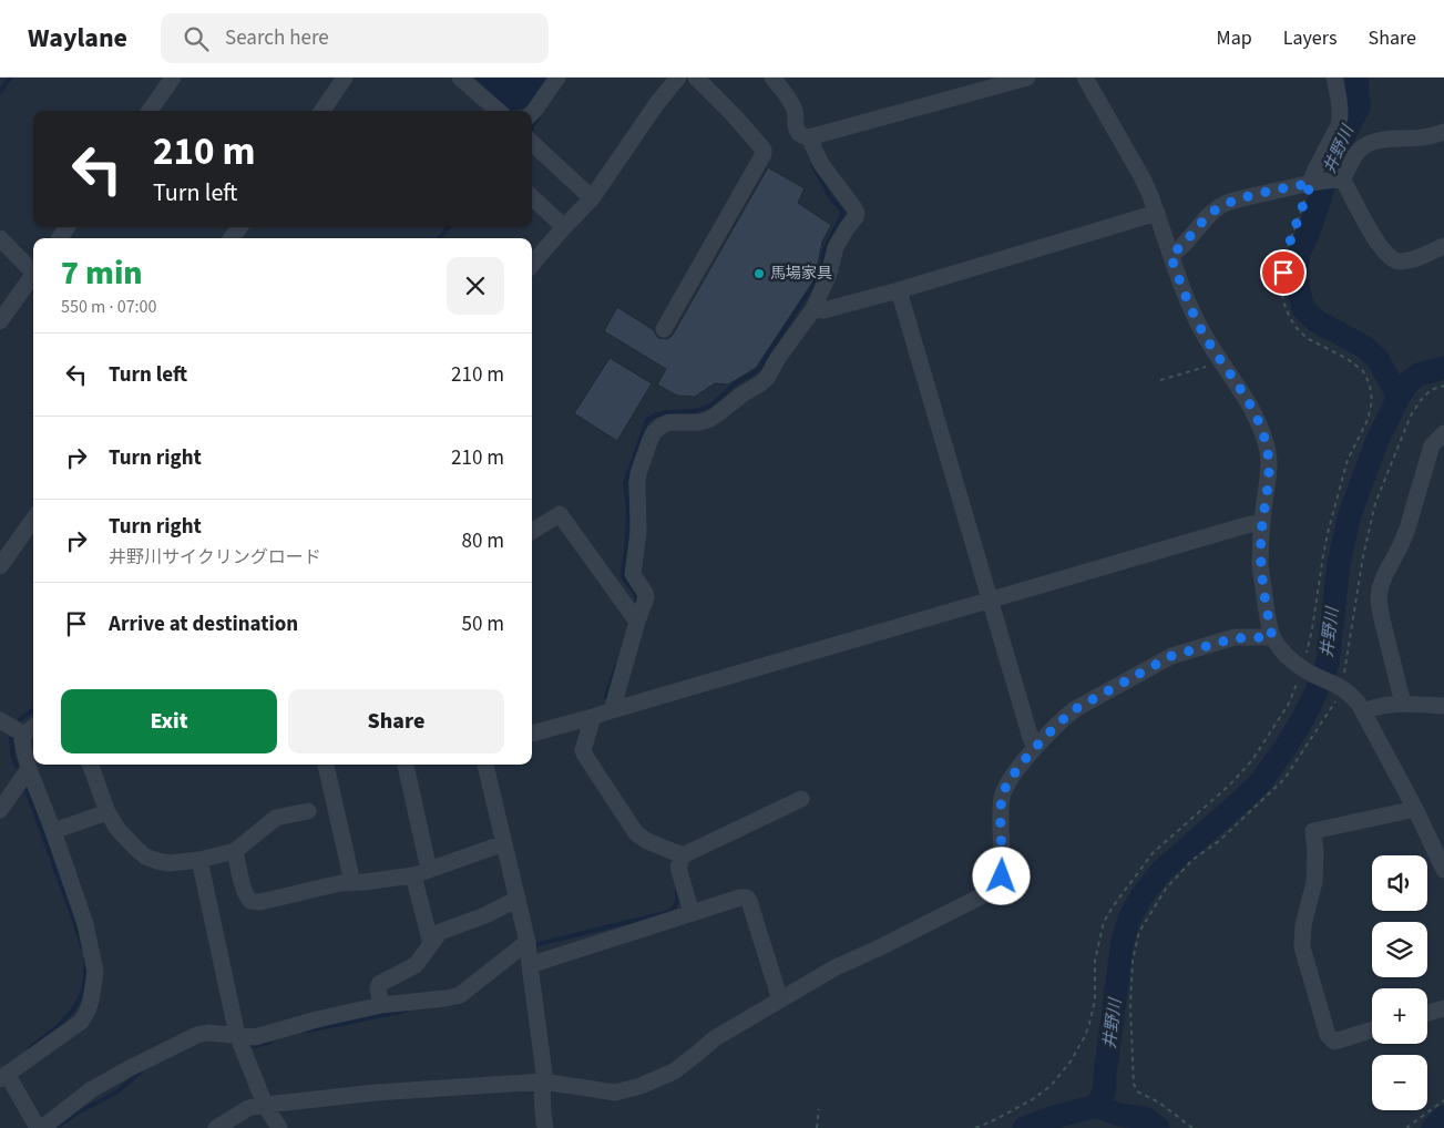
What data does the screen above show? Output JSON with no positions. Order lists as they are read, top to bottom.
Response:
{
  "water": ["井野川"],
  "places": ["馬場家具"],
  "page": {
    "header": "Waylane",
    "search": "Search here",
    "nav": ["Map", "Layers", "Share"],
    "turn": ["210 m", "Turn left"],
    "heading": ["7 min", "550 m · 07:00"],
    "list": [
      {
        "name": "Turn left",
        "value": "210 m"
      },
      {
        "name": "Turn right",
        "value": "210 m"
      },
      {
        "name": "Turn right",
        "note": "井野川サイクリングロード",
        "value": "80 m"
      },
      {
        "name": "Arrive at destination",
        "value": "50 m"
      }
    ],
    "buttons": ["Exit", "Share"],
    "map_buttons": ["+", "−"]
  }
}
